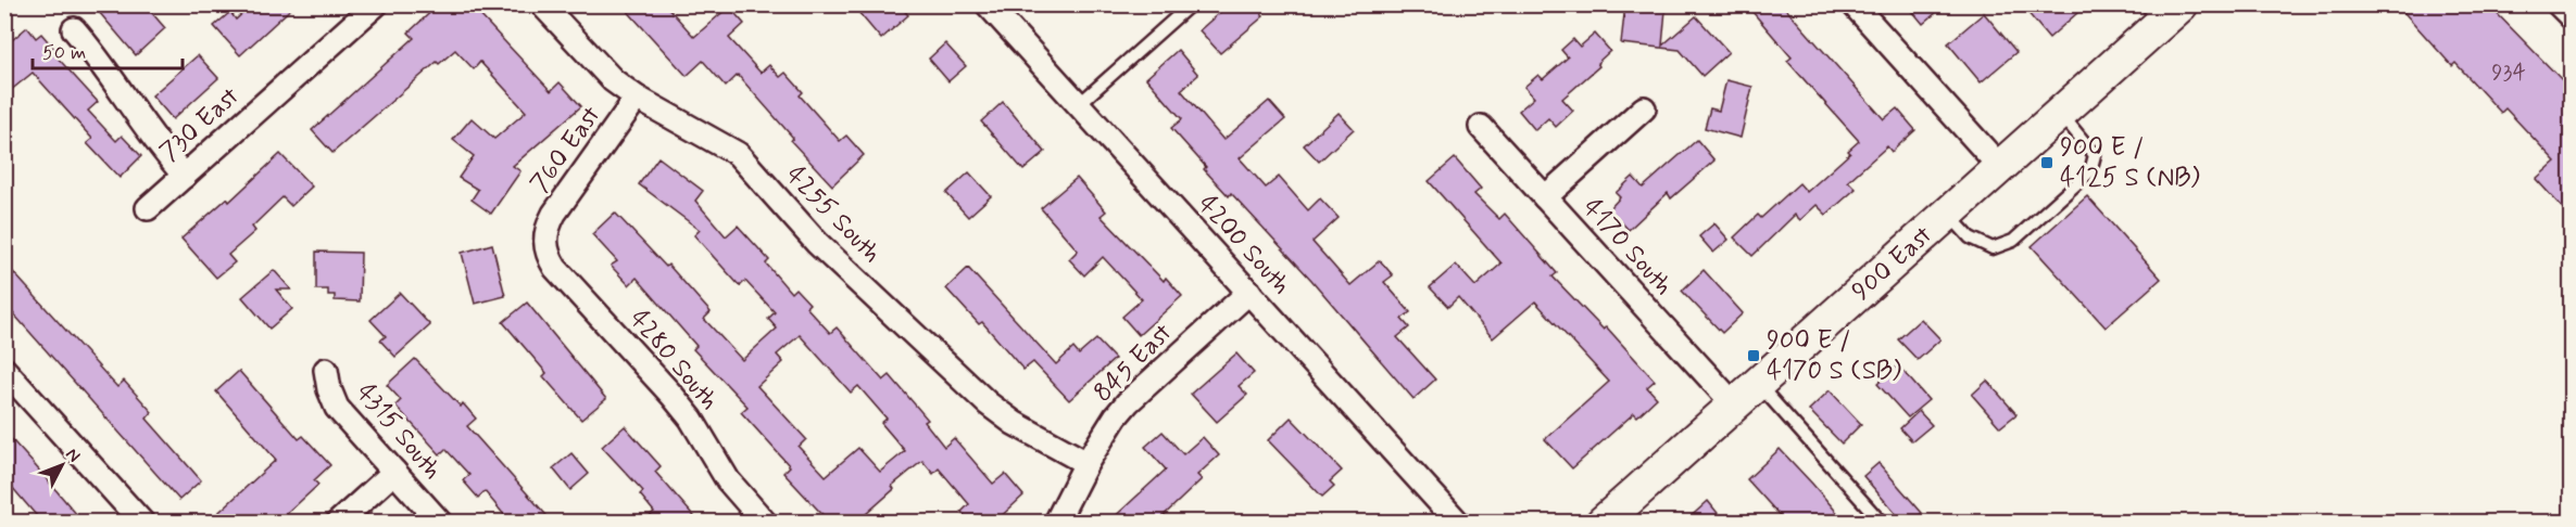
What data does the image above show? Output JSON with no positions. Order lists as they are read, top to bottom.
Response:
{
  "streets": {
    "main road": ["900 East"],
    "street": [
      "730 East",
      "760 East",
      "4255 South",
      "4200 South",
      "4170 South",
      "4280 South",
      "845 East",
      "4315 South"
    ]
  },
  "crossings": [
    ["760 East", "4255 South"],
    ["760 East", "4280 South"],
    ["4255 South", "845 East"],
    ["4200 South", "845 East"],
    ["4170 South", "900 East"]
  ],
  "places": {
    "transit": ["900 E / 4125 S (NB)", "900 E / 4170 S (SB)"]
  },
  "house_numbers": ["934"],
  "scale_bar": "50 m",
  "north": "top right"
}
